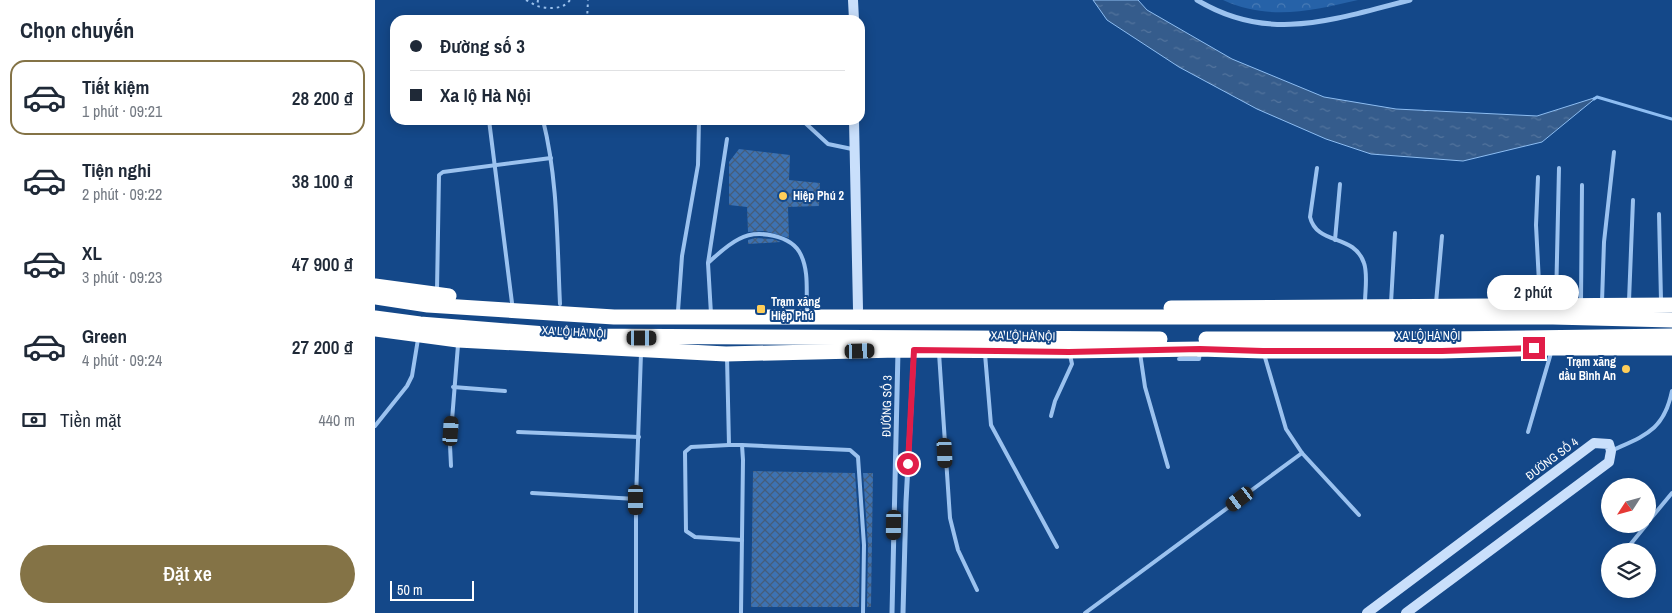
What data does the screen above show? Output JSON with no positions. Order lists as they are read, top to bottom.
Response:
{
  "streets": {
    "highway": ["XA LỘ HÀ NỘI"],
    "street": ["ĐƯỜNG SỐ 3", "ĐƯỜNG SỐ 4"]
  },
  "crossings": [
    ["XA LỘ HÀ NỘI", "ĐƯỜNG SỐ 3"]
  ],
  "places": {
    "other": ["Hiệp Phú 2", "Trạm xăng dầu Bình An"],
    "transit": ["Trạm xăng Hiệp Phú"]
  },
  "scale_bar": "50 m",
  "north": "bottom left",
  "page": {
    "heading": "Chọn chuyến",
    "banner": ["Đường số 3", "Xa lộ Hà Nội"],
    "list": [
      {
        "name": "Tiết kiệm",
        "note": "1 phút · 09:21",
        "value": "28 200 ₫"
      },
      {
        "name": "Tiện nghi",
        "note": "2 phút · 09:22",
        "value": "38 100 ₫"
      },
      {
        "name": "XL",
        "note": "3 phút · 09:23",
        "value": "47 900 ₫"
      },
      {
        "name": "Green",
        "note": "4 phút · 09:24",
        "value": "27 200 ₫"
      }
    ],
    "bubble": "2 phút",
    "pay": ["Tiền mặt", "440 m"],
    "buttons": "Đặt xe",
    "scale": "50 m"
  }
}
